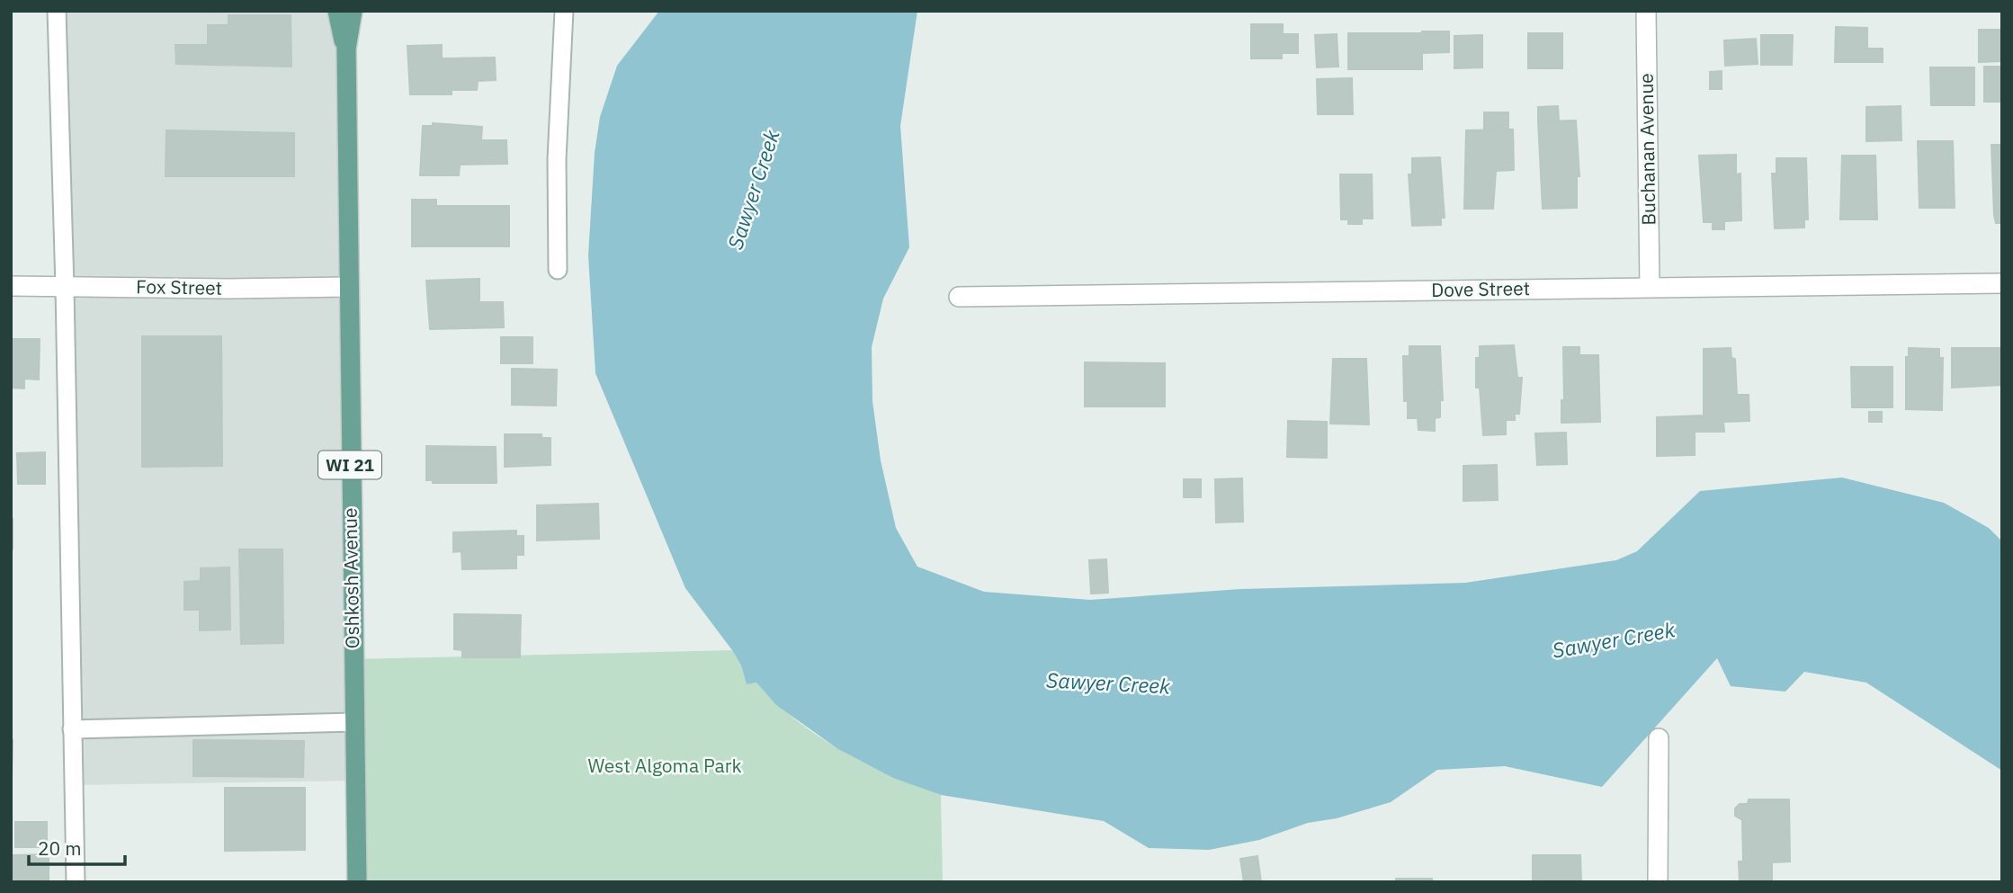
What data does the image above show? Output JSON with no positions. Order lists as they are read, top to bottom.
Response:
{
  "streets": {
    "main road": ["WI 21", "Oshkosh Avenue"],
    "street": ["Buchanan Avenue", "Fox Street", "Dove Street"]
  },
  "crossings": [
    ["Buchanan Avenue", "Dove Street"],
    ["Fox Street", "Oshkosh Avenue"]
  ],
  "water": ["Sawyer Creek"],
  "parks": ["West Algoma Park"],
  "scale_bar": "20 m"
}
